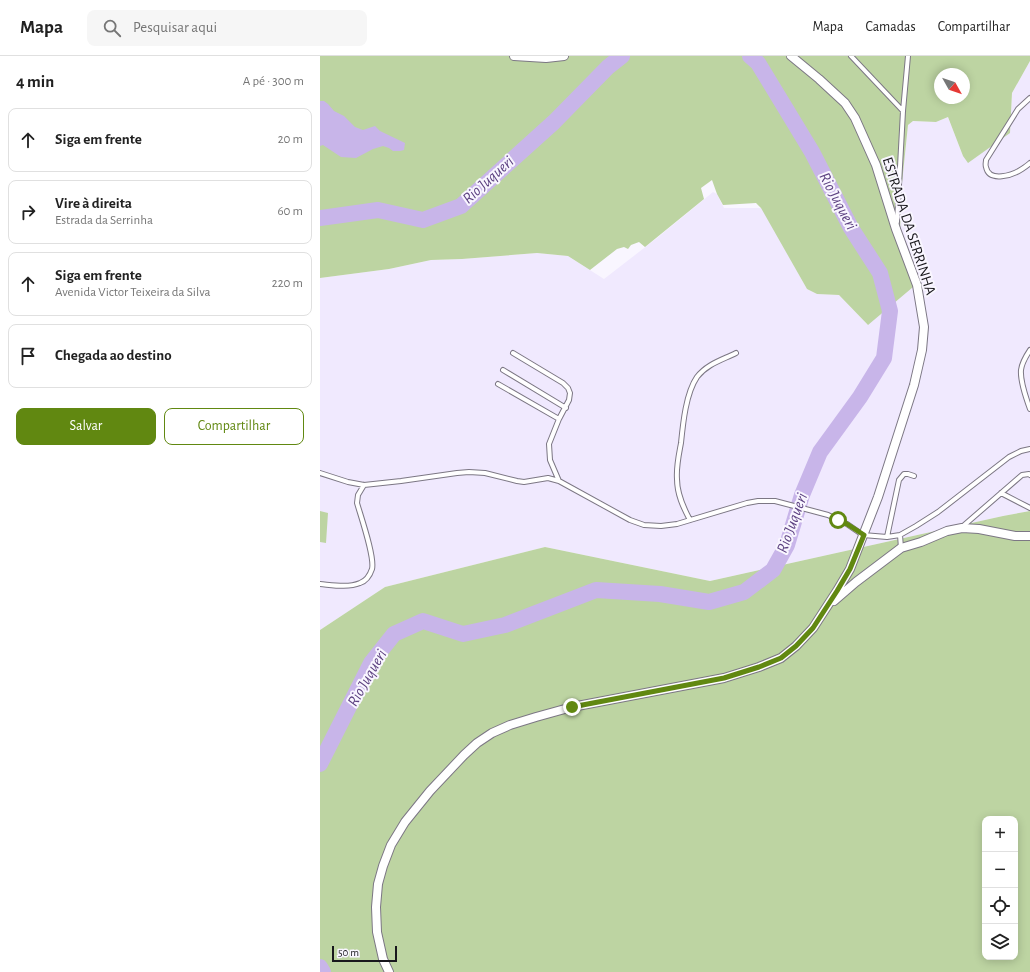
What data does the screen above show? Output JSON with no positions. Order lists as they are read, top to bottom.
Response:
{
  "streets": {
    "street": ["ESTRADA DA SERRINHA"]
  },
  "water": ["Rio Juqueri"],
  "scale_bar": "50 m",
  "north": "bottom right",
  "page": {
    "header": "Mapa",
    "search": "Pesquisar aqui",
    "nav": ["Mapa", "Camadas", "Compartilhar"],
    "heading": ["4 min", "A pé · 300 m"],
    "list": [
      ["Siga em frente", "20 m"],
      ["Vire à direita", "Estrada da Serrinha", "60 m"],
      ["Siga em frente", "Avenida Victor Teixeira da Silva", "220 m"],
      "Chegada ao destino"
    ],
    "buttons": ["Salvar", "Compartilhar"],
    "map_buttons": ["+", "−"],
    "scale": "50 m"
  }
}
